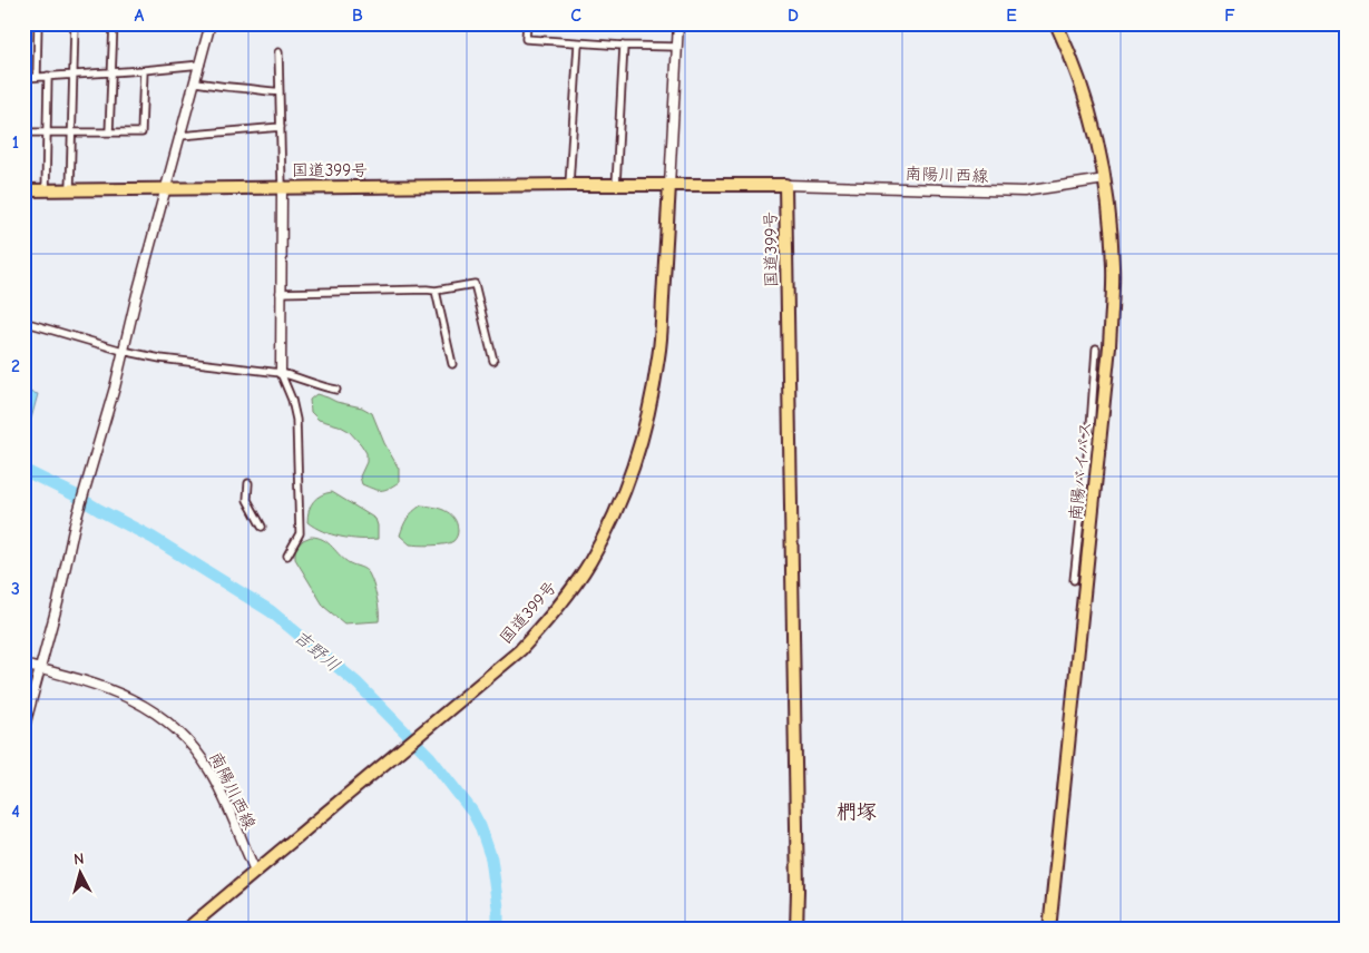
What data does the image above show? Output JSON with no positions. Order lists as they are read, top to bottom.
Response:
{
  "streets": {
    "highway": ["国道399号", "南陽バイパス"],
    "street": ["南陽川西線"]
  },
  "crossings": [
    ["国道399号", "南陽川西線"],
    ["南陽川西線", "南陽バイパス"]
  ],
  "districts": ["椚塚"],
  "water": ["吉野川"],
  "north": "top",
  "grid": {
    "columns": [
      "A",
      "B",
      "C",
      "D",
      "E",
      "F"
    ],
    "rows": [
      "1",
      "2",
      "3",
      "4"
    ]
  }
}
